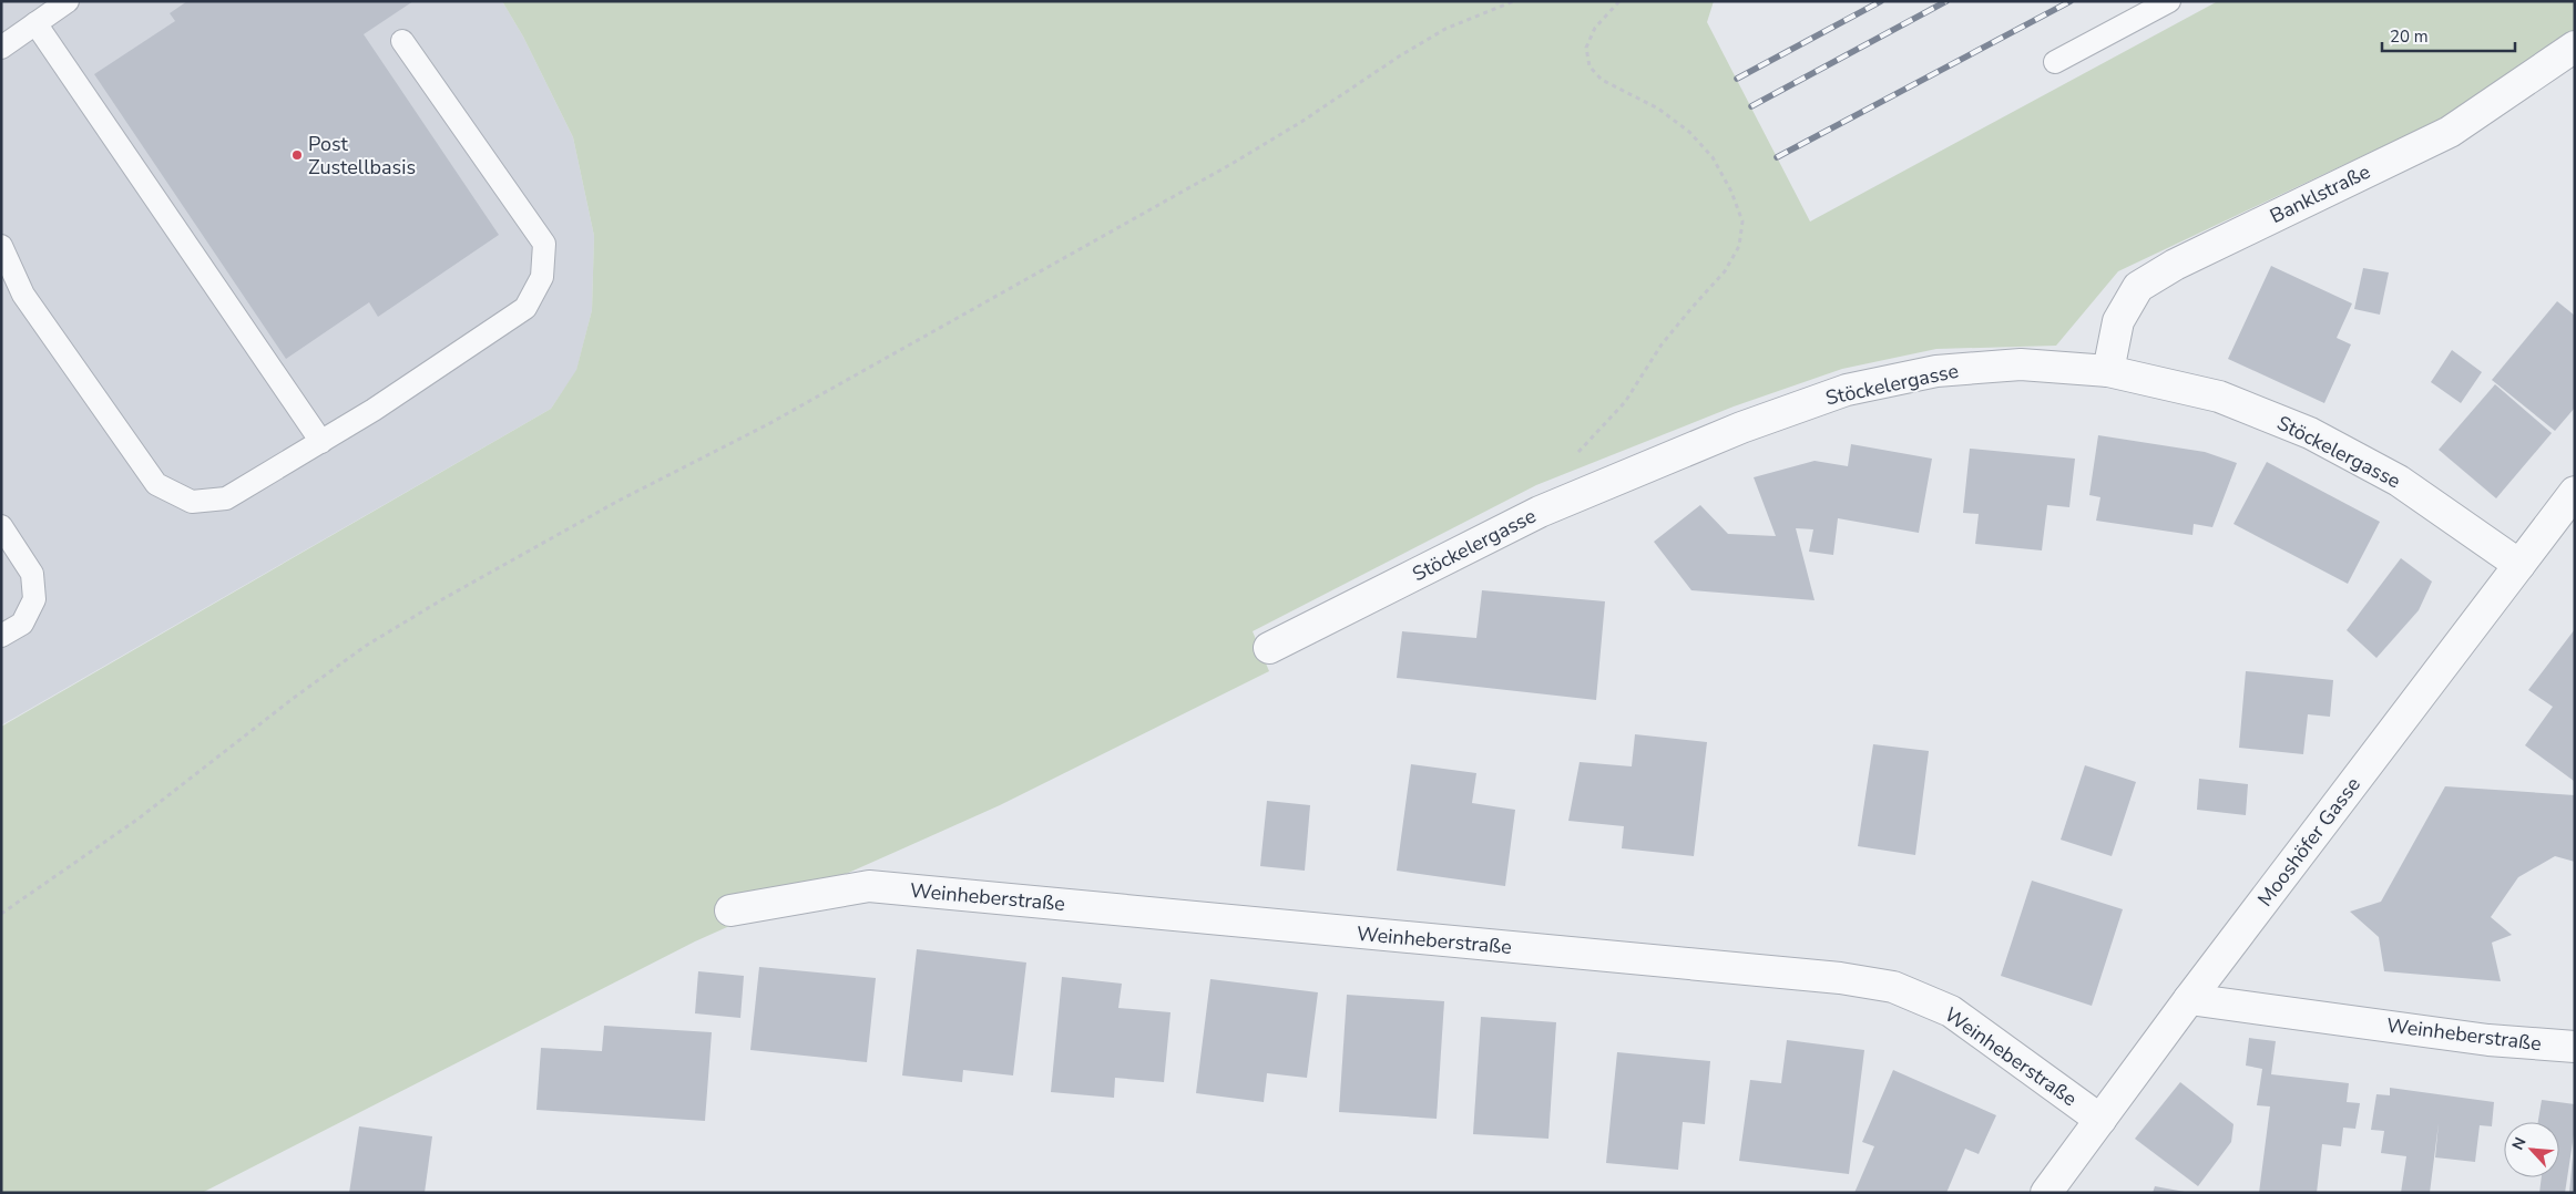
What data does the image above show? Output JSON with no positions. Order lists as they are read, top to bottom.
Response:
{
  "streets": {
    "street": [
      "Banklstraße",
      "Stöckelergasse",
      "Mooshöfer Gasse",
      "Weinheberstraße"
    ]
  },
  "crossings": [
    ["Banklstraße", "Stöckelergasse"],
    ["Stöckelergasse", "Mooshöfer Gasse"],
    ["Mooshöfer Gasse", "Weinheberstraße"]
  ],
  "places": ["Post Zustellbasis"],
  "scale_bar": "20 m",
  "north": "top left"
}
